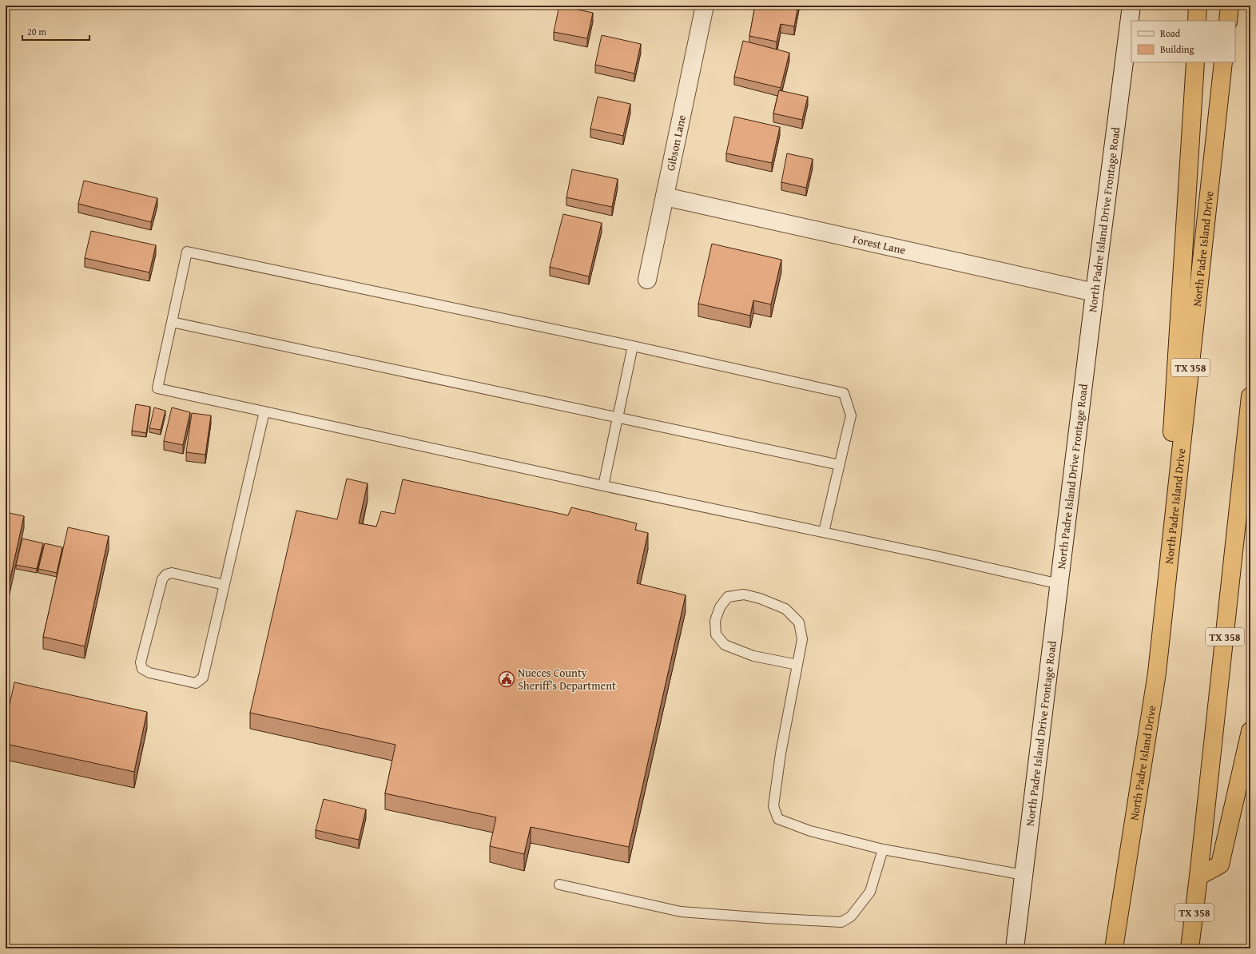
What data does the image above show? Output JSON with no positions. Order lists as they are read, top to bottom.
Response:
{
  "streets": {
    "highway": ["North Padre Island Drive", "TX 358"],
    "main road": ["Gibson Lane", "North Padre Island Drive Frontage Road", "Forest Lane"]
  },
  "crossings": [
    ["Gibson Lane", "Forest Lane"],
    ["North Padre Island Drive Frontage Road", "Forest Lane"]
  ],
  "places": {
    "public building": ["Nueces County Sheriff's Department"]
  },
  "legend": ["Road", "Building"],
  "scale_bar": "20 m"
}
